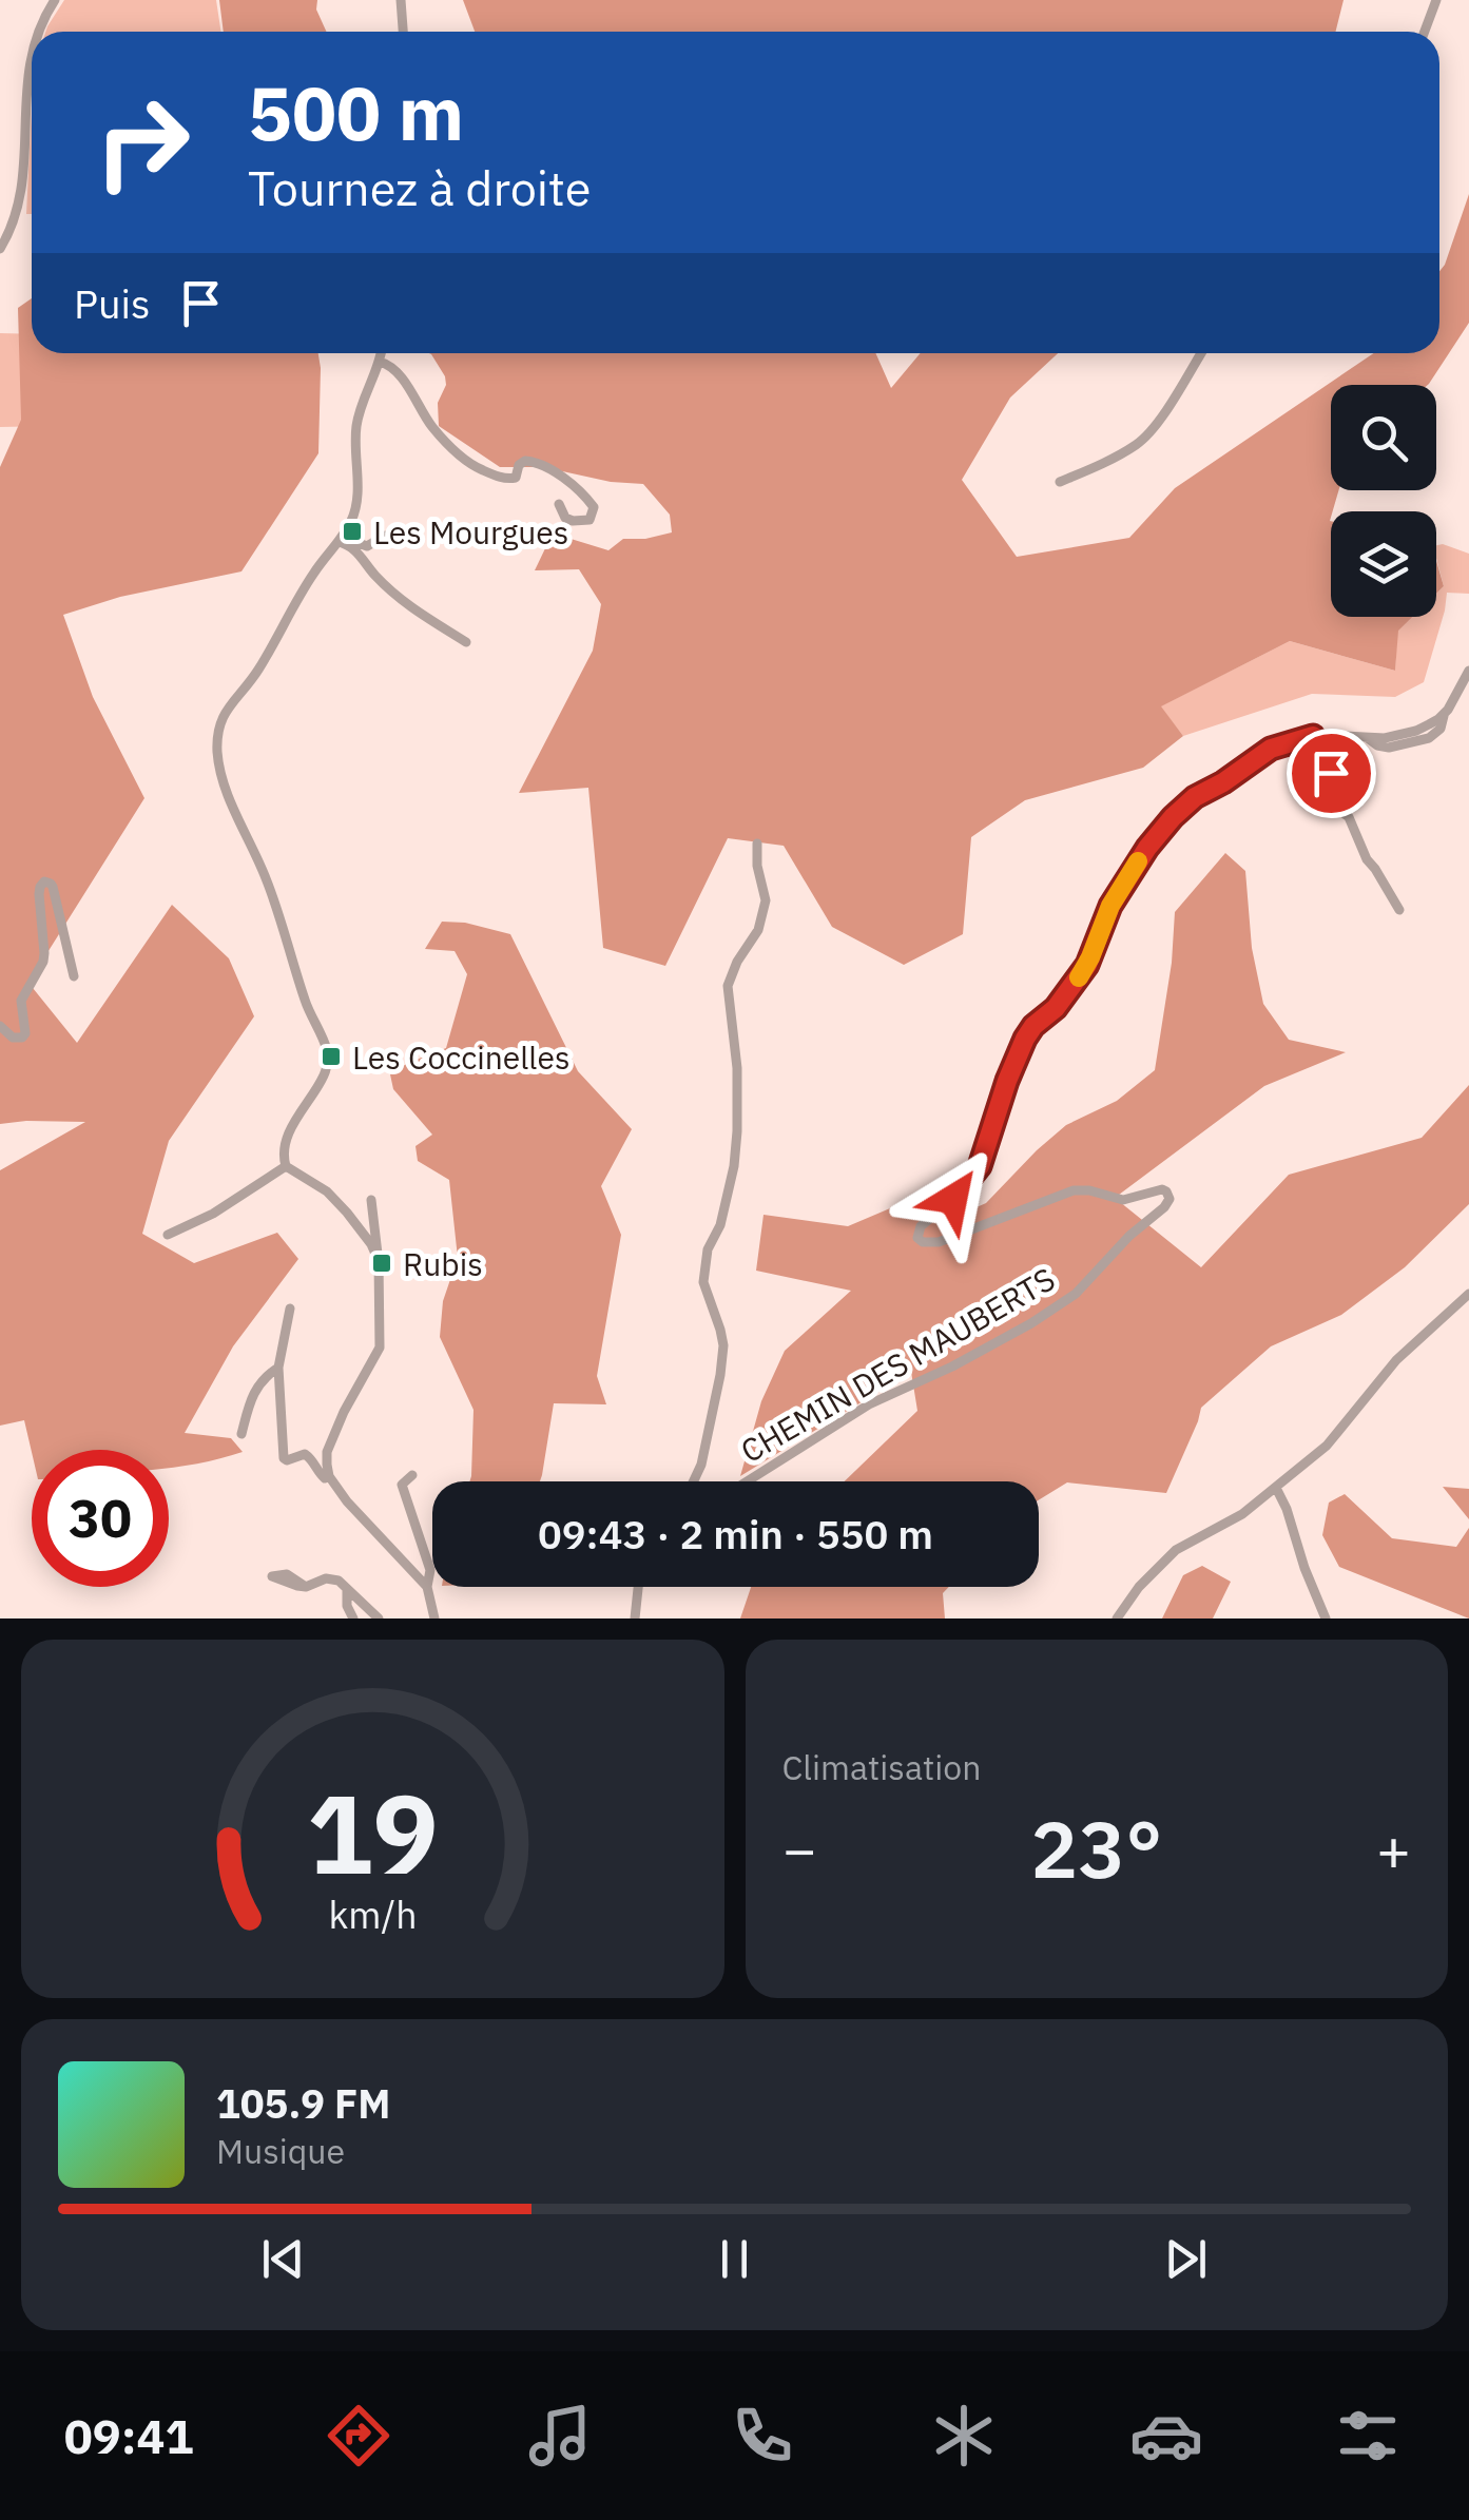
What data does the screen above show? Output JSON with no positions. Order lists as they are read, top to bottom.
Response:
{
  "streets": {
    "street": ["CHEMIN DES MAUBERTS"]
  },
  "places": {
    "transit": ["Les Mourgues", "Les Coccinelles", "Rubis"]
  },
  "page": {
    "turn": ["500 m", "Tournez à droite"],
    "then": "Puis",
    "limit": "30",
    "trip": "09:43 · 2 min · 550 m",
    "tile": "Climatisation",
    "heat": ["−", "23°", "+"],
    "song": ["105.9 FM", "Musique"],
    "tabs": "09:41",
    "gauge": ["19", "km/h"]
  }
}
